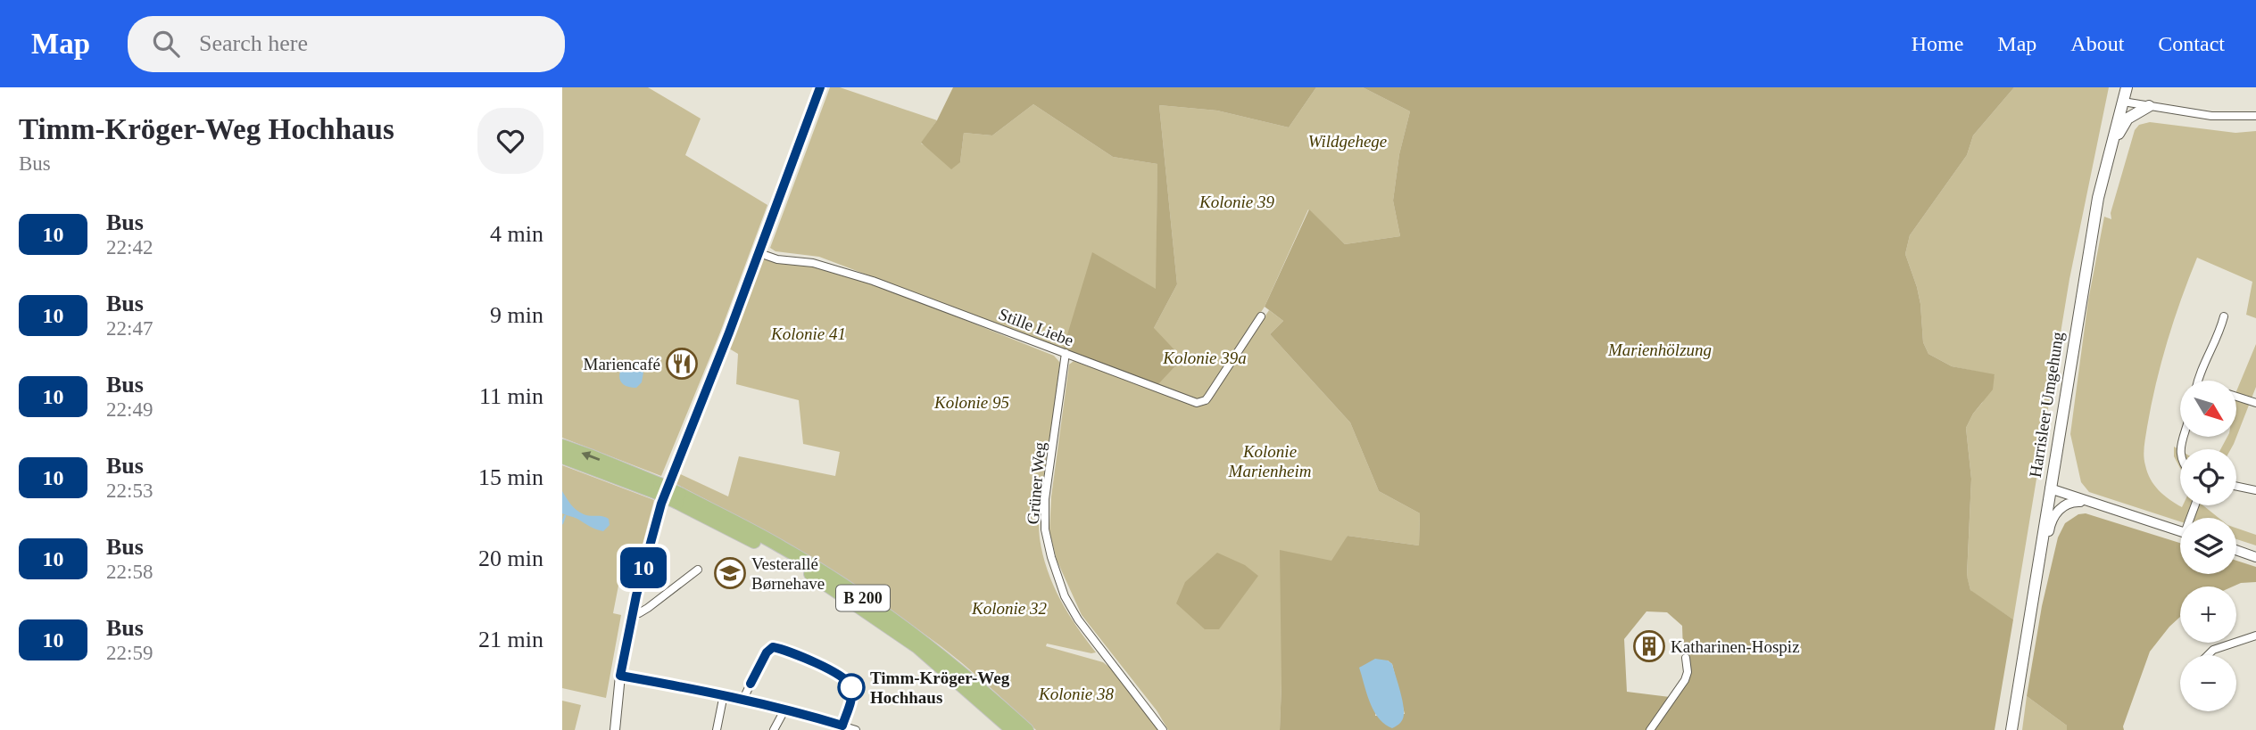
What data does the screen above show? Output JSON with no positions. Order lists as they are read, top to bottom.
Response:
{
  "streets": {
    "highway": ["B 200"],
    "main road": ["Harrisleer Umgehung"],
    "street": ["Stille Liebe", "Grüner Weg"]
  },
  "crossings": [
    ["Stille Liebe", "Grüner Weg"]
  ],
  "parks": [
    "Wildgehege",
    "Kolonie 39",
    "Kolonie 41",
    "Marienhölzung",
    "Kolonie 39a",
    "Kolonie 95",
    "Kolonie Marienheim",
    "Kolonie 32",
    "Kolonie 38"
  ],
  "places": {
    "restaurant": ["Mariencafé"],
    "school or university": ["Vesterallé Børnehave"],
    "building": ["Katharinen-Hospiz"],
    "other": ["Timm-Kröger-Weg Hochhaus"]
  },
  "lines": ["bus line 10"],
  "north": "bottom right",
  "page": {
    "header": "Map",
    "search": "Search here",
    "nav": [
      "Home",
      "Map",
      "About",
      "Contact"
    ],
    "heading": ["Timm-Kröger-Weg Hochhaus", "Bus"],
    "on_map": "10",
    "list": [
      {
        "mark": "10",
        "name": "Bus",
        "note": "22:42",
        "value": "4 min"
      },
      {
        "mark": "10",
        "name": "Bus",
        "note": "22:47",
        "value": "9 min"
      },
      {
        "mark": "10",
        "name": "Bus",
        "note": "22:49",
        "value": "11 min"
      },
      {
        "mark": "10",
        "name": "Bus",
        "note": "22:53",
        "value": "15 min"
      },
      {
        "mark": "10",
        "name": "Bus",
        "note": "22:58",
        "value": "20 min"
      },
      {
        "mark": "10",
        "name": "Bus",
        "note": "22:59",
        "value": "21 min"
      }
    ],
    "map_buttons": ["+", "−"]
  }
}
